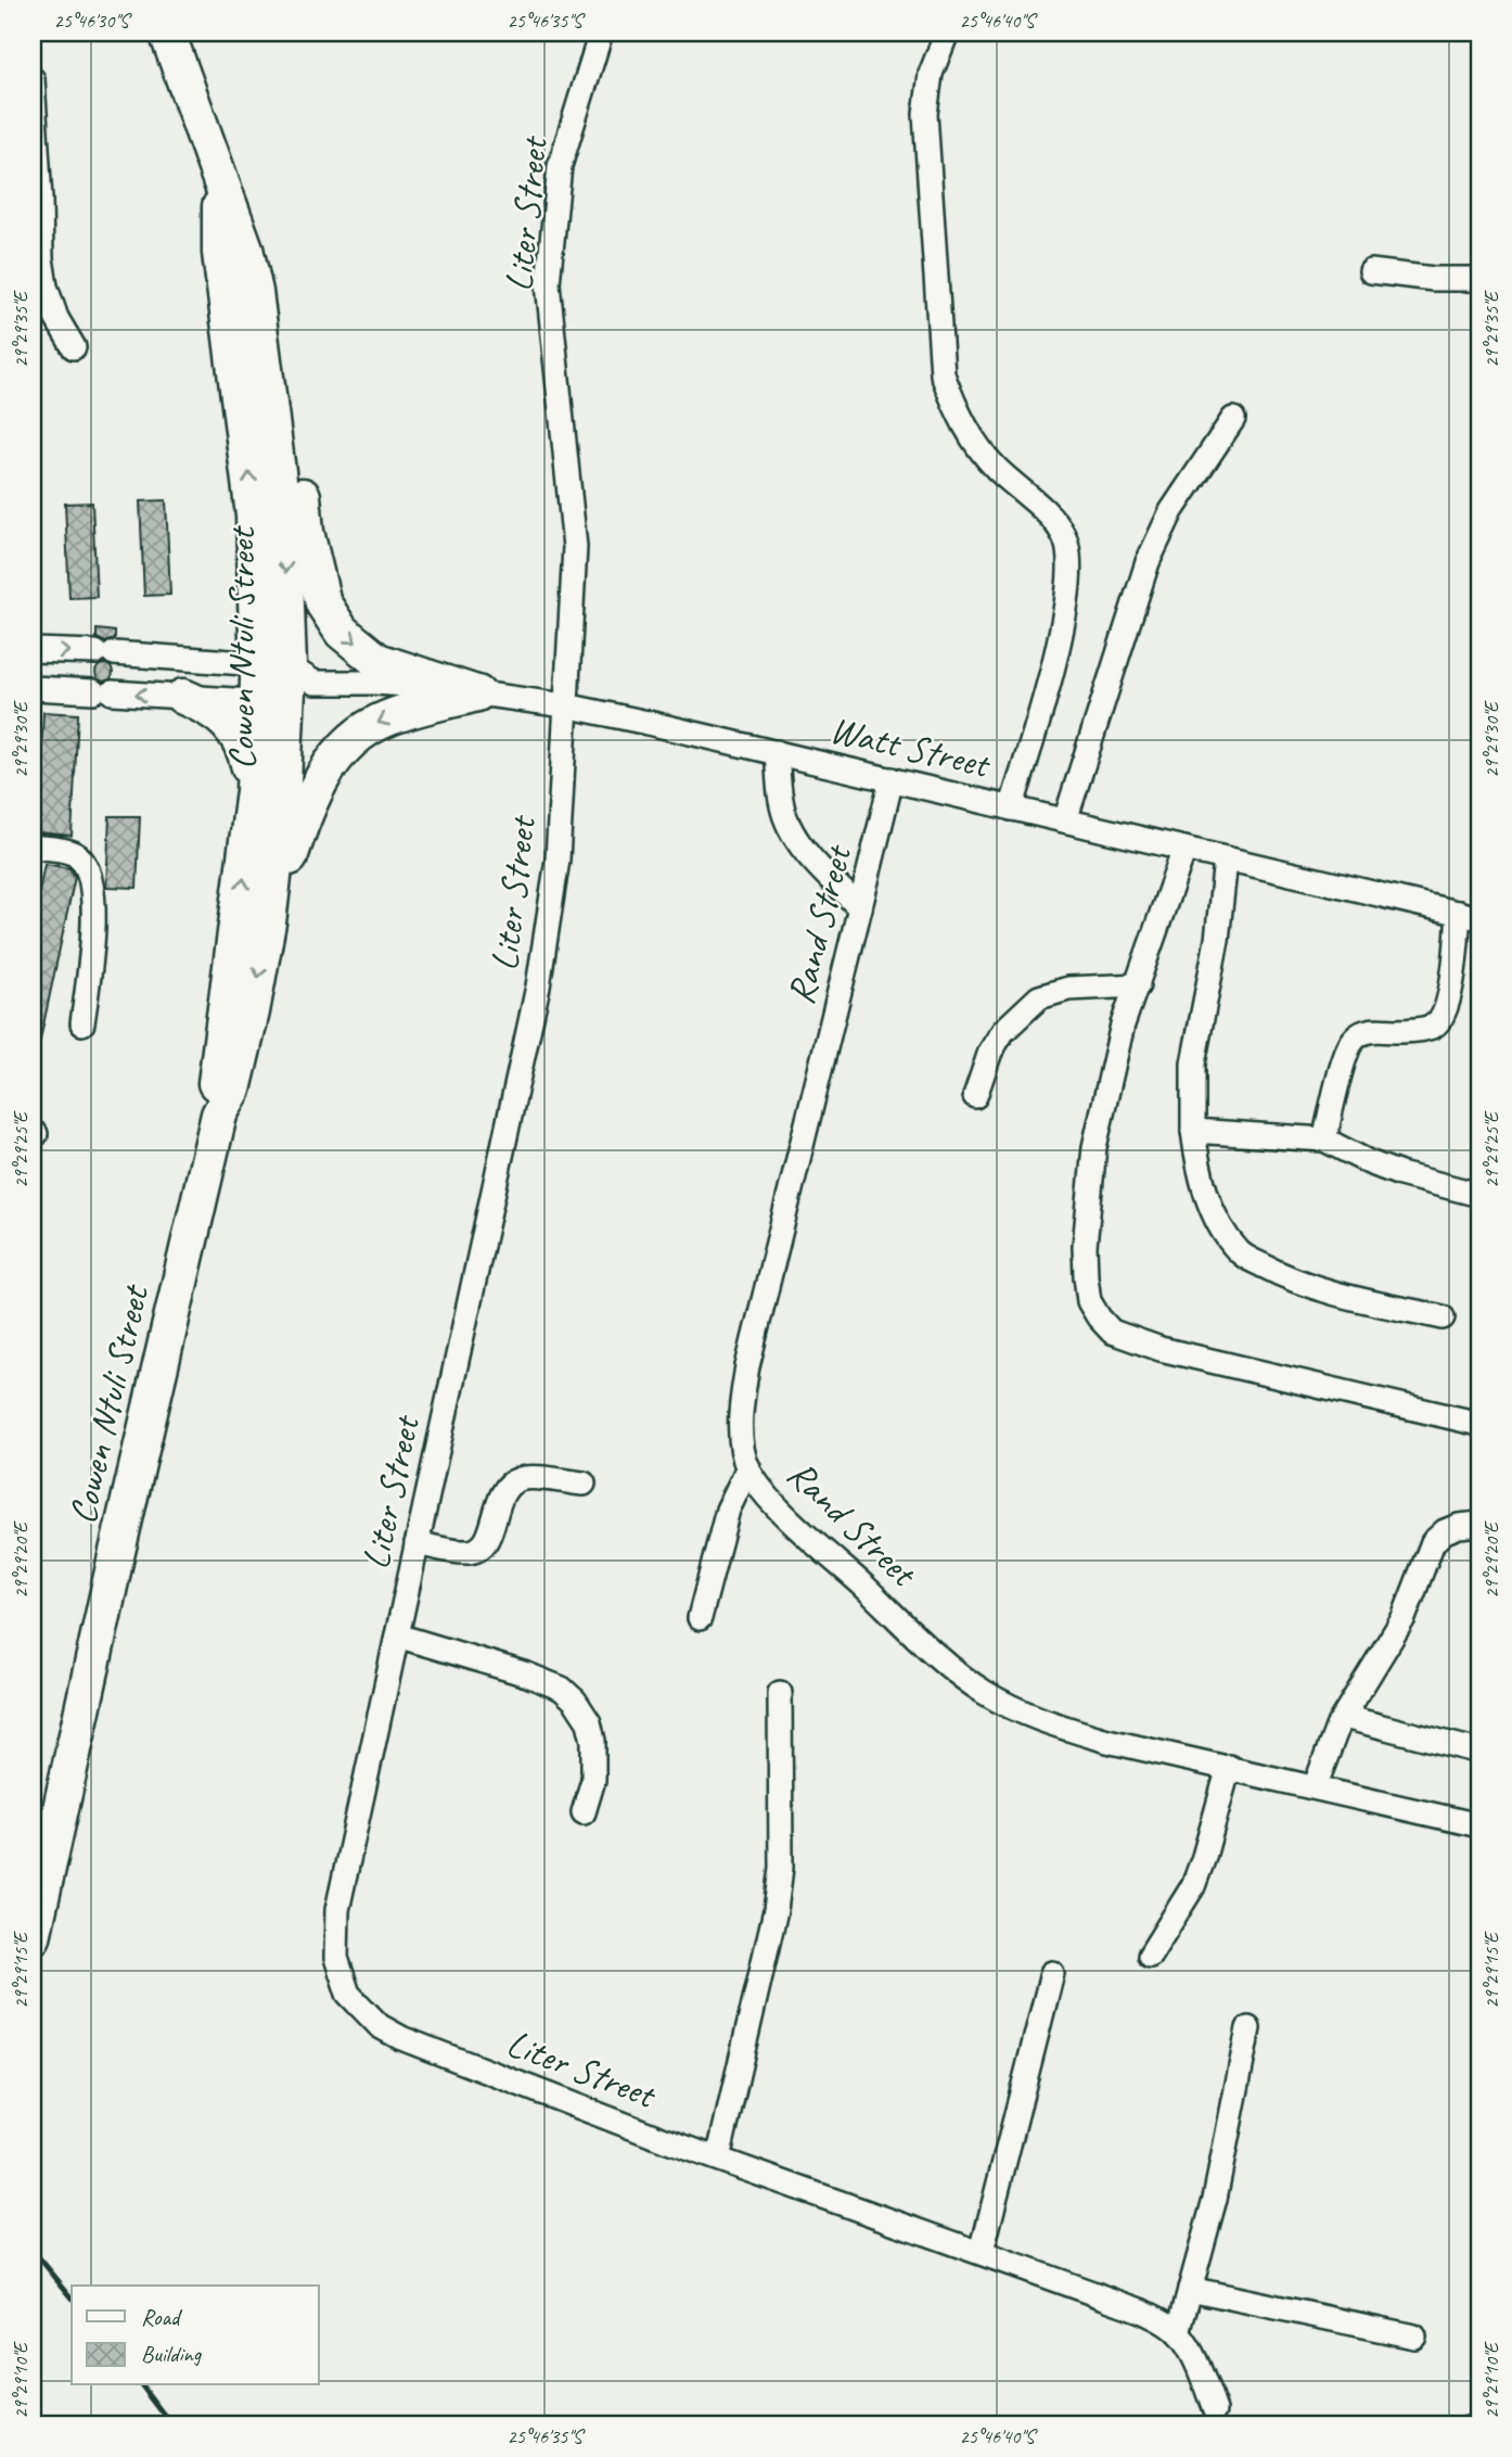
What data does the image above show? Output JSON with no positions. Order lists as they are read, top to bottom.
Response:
{
  "streets": {
    "highway": ["Cowen Ntuli Street"],
    "street": ["Liter Street", "Watt Street", "Rand Street"]
  },
  "crossings": [
    ["Liter Street", "Watt Street"],
    ["Cowen Ntuli Street", "Watt Street"],
    ["Watt Street", "Rand Street"]
  ],
  "legend": ["Road", "Building"],
  "coordinates": [
    "25°46'30\"S",
    "25°46'35\"S",
    "25°46'40\"S",
    "29°29'35\"E",
    "29°29'30\"E",
    "29°29'25\"E",
    "29°29'20\"E",
    "29°29'15\"E",
    "29°29'10\"E"
  ]
}
